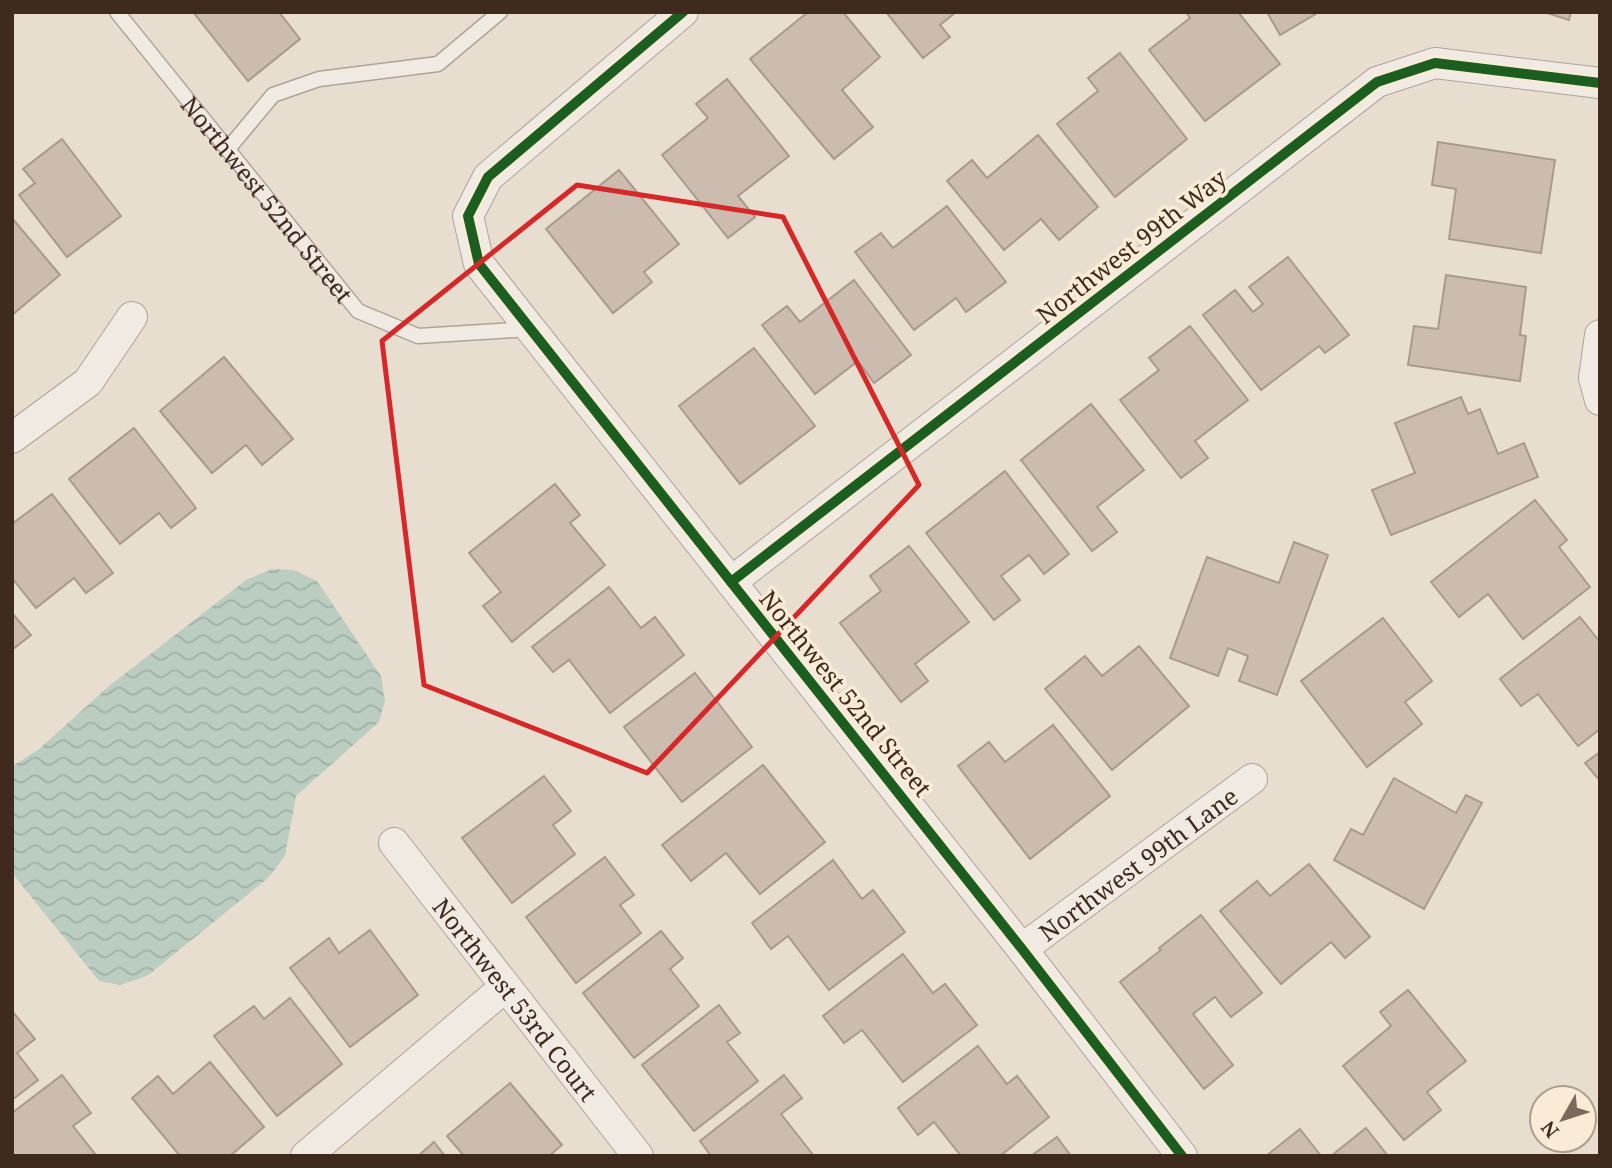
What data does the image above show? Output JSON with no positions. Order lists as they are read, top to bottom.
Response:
{
  "streets": {
    "street": [
      "Northwest 52nd Street",
      "Northwest 99th Way",
      "Northwest 99th Lane",
      "Northwest 53rd Court"
    ]
  },
  "crossings": [
    ["Northwest 52nd Street", "Northwest 99th Way"],
    ["Northwest 52nd Street", "Northwest 99th Lane"]
  ],
  "north": "bottom left"
}
